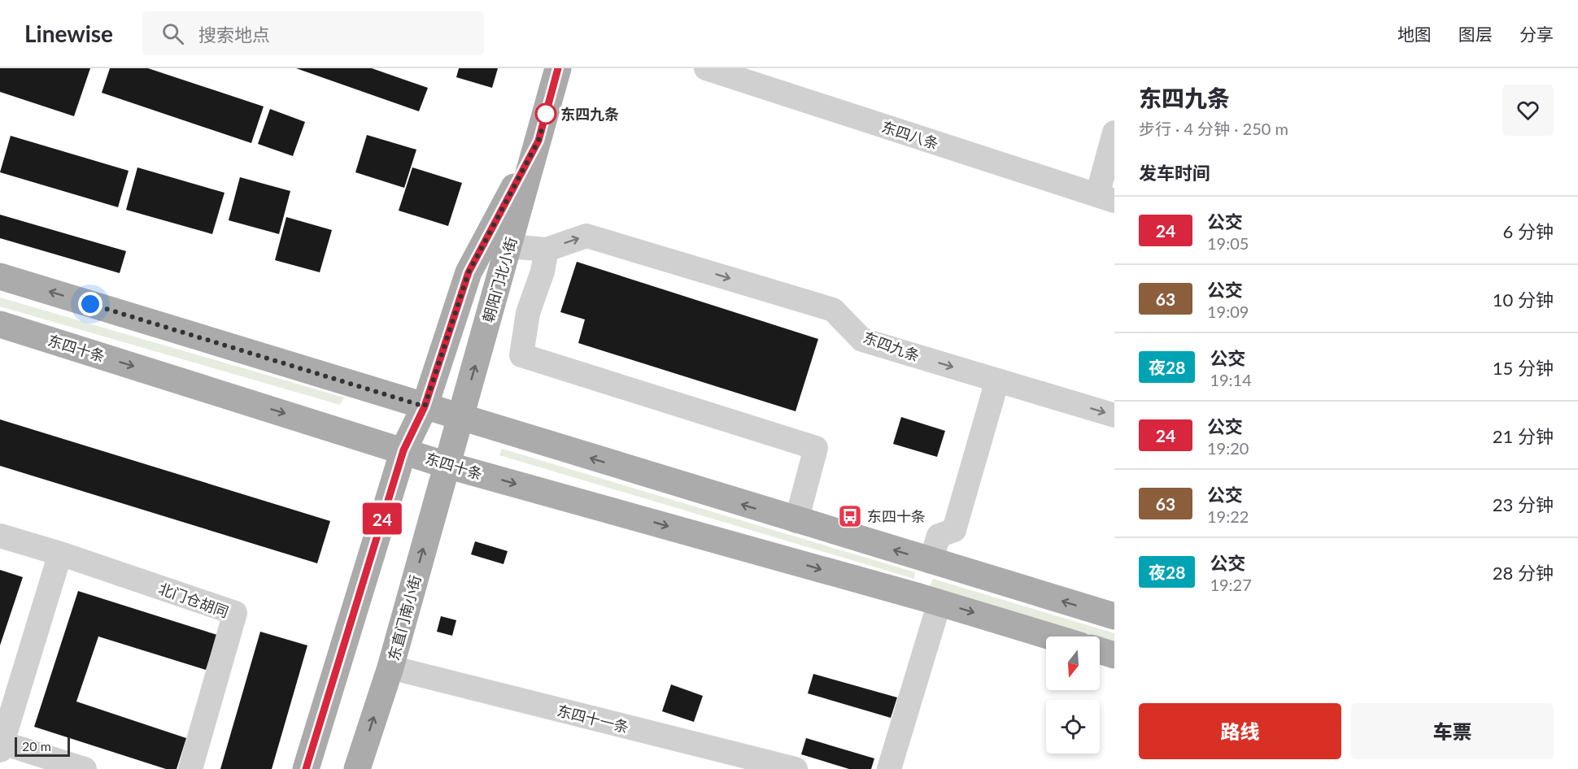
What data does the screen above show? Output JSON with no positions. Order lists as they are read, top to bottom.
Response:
{
  "streets": {
    "main road": ["朝阳门北小街", "东四十条", "东直门南小街"],
    "street": [
      "东四八条",
      "东四九条",
      "北门仓胡同",
      "东四十一条"
    ]
  },
  "crossings": [
    ["朝阳门北小街", "东四九条"],
    ["朝阳门北小街", "东四十条"],
    ["朝阳门北小街", "东直门南小街"],
    ["东四十条", "东直门南小街"],
    ["东直门南小街", "东四十一条"]
  ],
  "one_way": ["东四九条"],
  "places": {
    "other": ["东四九条"],
    "bus stop": ["东四十条"]
  },
  "lines": ["bus line 24"],
  "scale_bar": "20 m",
  "north": "bottom",
  "page": {
    "header": "Linewise",
    "search": "搜索地点",
    "nav": ["地图", "图层", "分享"],
    "on_map": "24",
    "heading": [
      ["东四九条", "步行 · 4 分钟 · 250 m"],
      "发车时间"
    ],
    "list": [
      {
        "mark": "24",
        "name": "公交",
        "note": "19:05",
        "value": "6 分钟"
      },
      {
        "mark": "63",
        "name": "公交",
        "note": "19:09",
        "value": "10 分钟"
      },
      {
        "mark": "夜28",
        "name": "公交",
        "note": "19:14",
        "value": "15 分钟"
      },
      {
        "mark": "24",
        "name": "公交",
        "note": "19:20",
        "value": "21 分钟"
      },
      {
        "mark": "63",
        "name": "公交",
        "note": "19:22",
        "value": "23 分钟"
      },
      {
        "mark": "夜28",
        "name": "公交",
        "note": "19:27",
        "value": "28 分钟"
      }
    ],
    "buttons": ["路线", "车票"],
    "scale": "20 m"
  }
}
